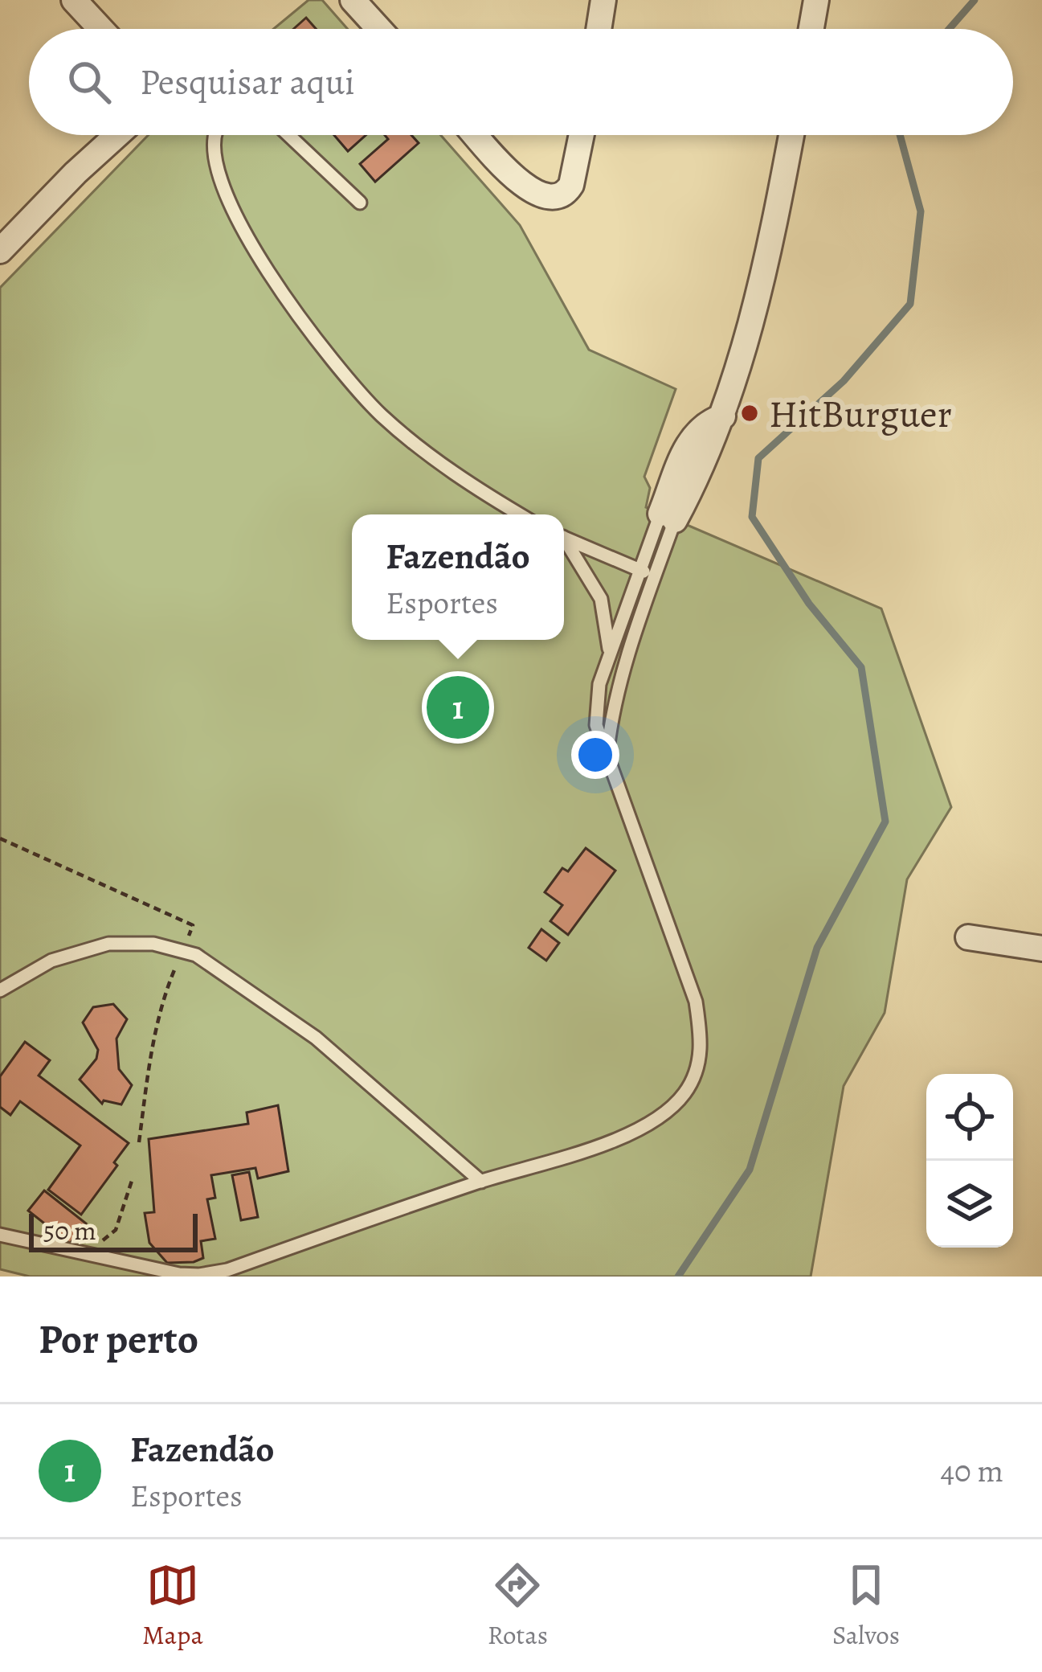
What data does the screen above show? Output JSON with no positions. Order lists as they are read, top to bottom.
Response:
{
  "places": ["HitBurguer"],
  "scale_bar": "50 m",
  "page": {
    "search": "Pesquisar aqui",
    "popup": ["Fazendão", "Esportes"],
    "pins": "1",
    "scale": "50 m",
    "heading": "Por perto",
    "list": [
      {
        "mark": "1",
        "name": "Fazendão",
        "note": "Esportes",
        "value": "40 m"
      }
    ],
    "nav": ["Mapa", "Rotas", "Salvos"]
  }
}
